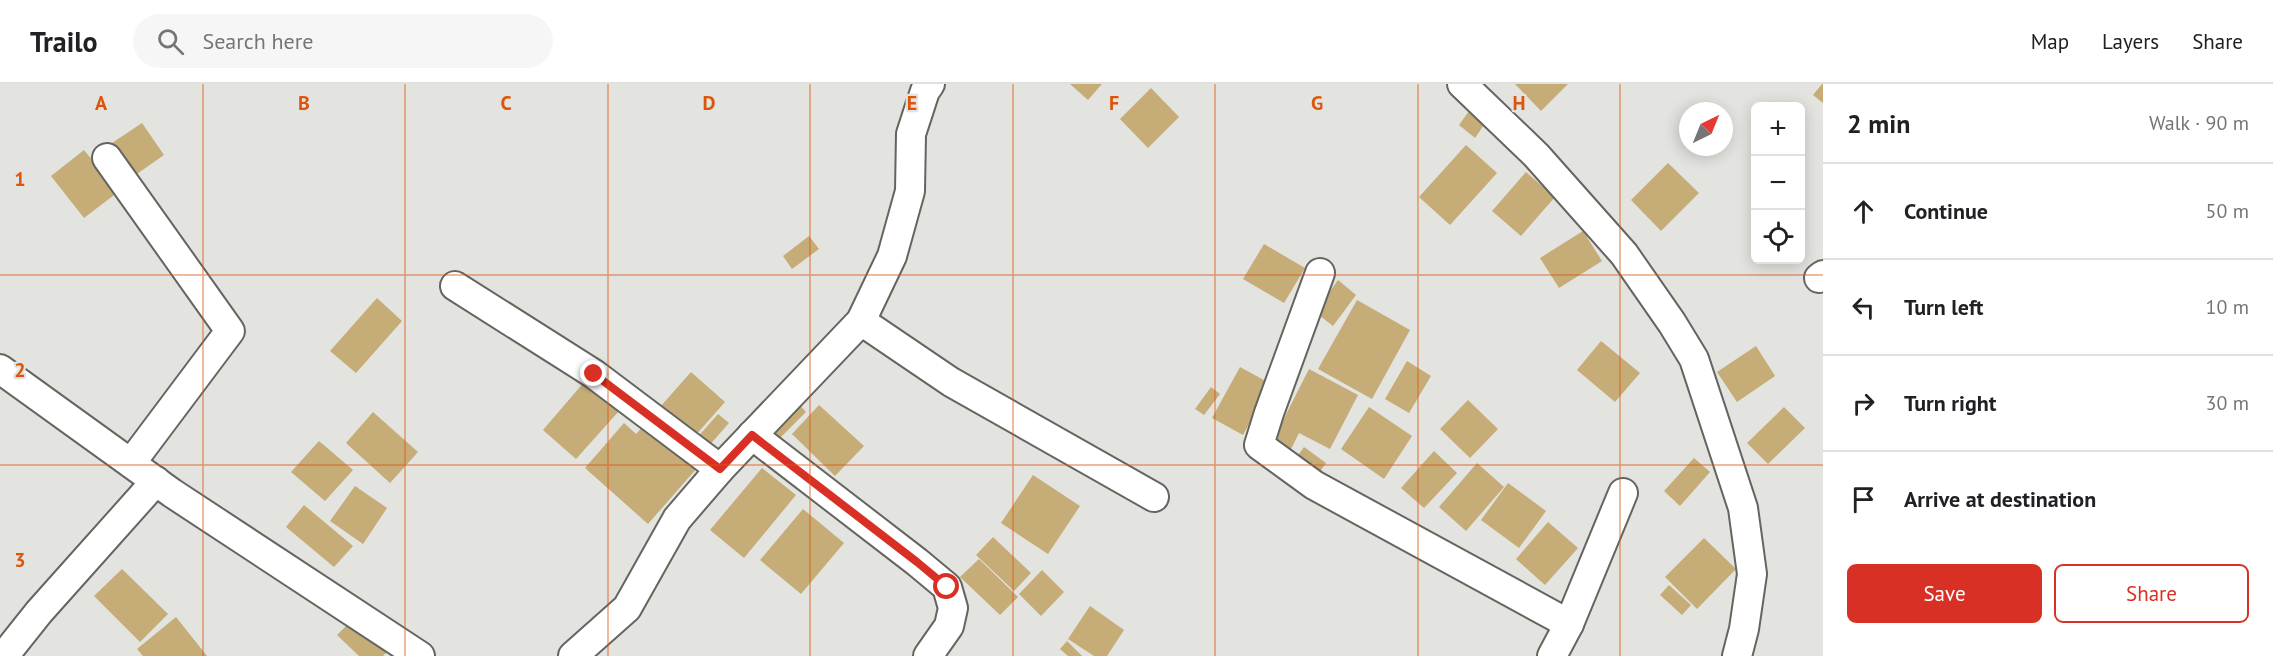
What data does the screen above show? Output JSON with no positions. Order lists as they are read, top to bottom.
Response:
{
  "north": "top right",
  "page": {
    "header": "Trailo",
    "search": "Search here",
    "nav": ["Map", "Layers", "Share"],
    "heading": ["2 min", "Walk · 90 m"],
    "map_buttons": ["+", "−"],
    "list": [
      ["Continue", "50 m"],
      ["Turn left", "10 m"],
      ["Turn right", "30 m"],
      "Arrive at destination"
    ],
    "buttons": ["Save", "Share"]
  },
  "grid": {
    "columns": [
      "A",
      "B",
      "C",
      "D",
      "E",
      "F",
      "G",
      "H"
    ],
    "rows": ["1", "2", "3"]
  }
}
